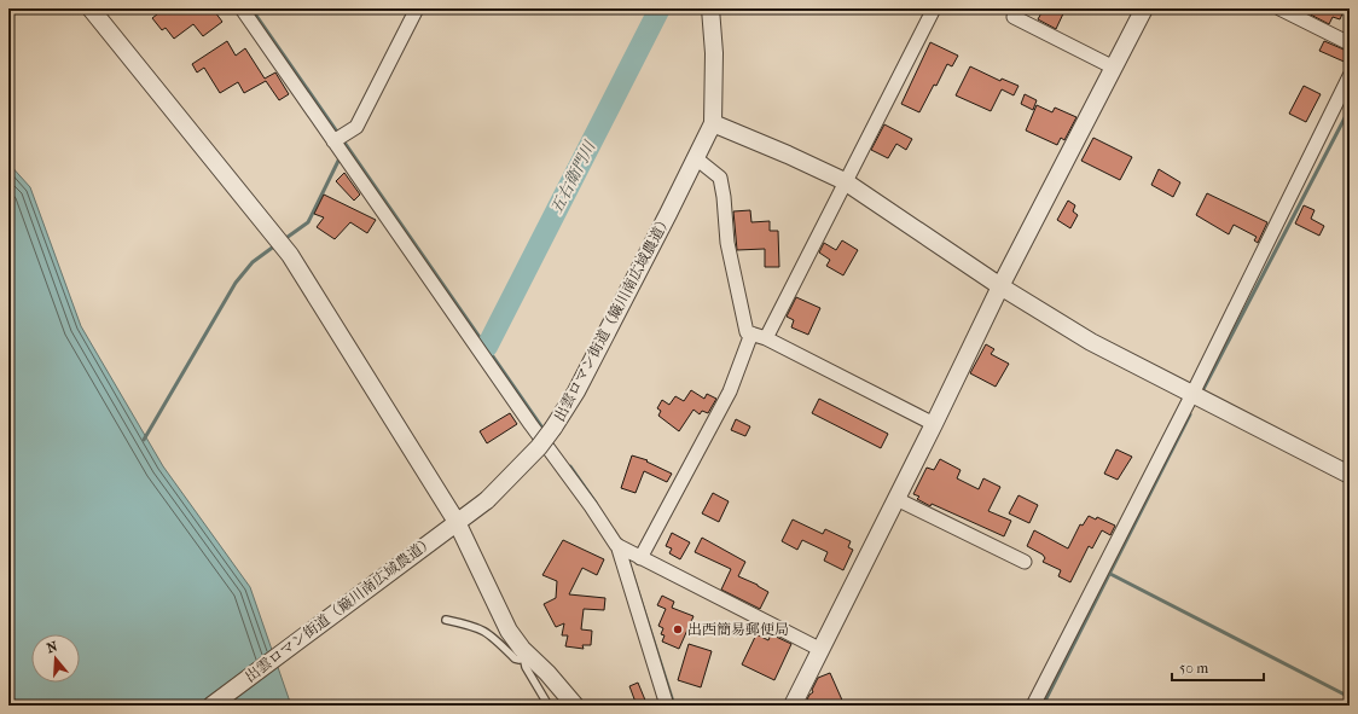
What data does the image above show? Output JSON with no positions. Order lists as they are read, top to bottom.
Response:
{
  "streets": {
    "street": ["出雲ロマン街道（簸川南広域農道）"]
  },
  "water": ["五右衛門川"],
  "places": ["出西簡易郵便局"],
  "scale_bar": "50 m",
  "north": "top"
}
